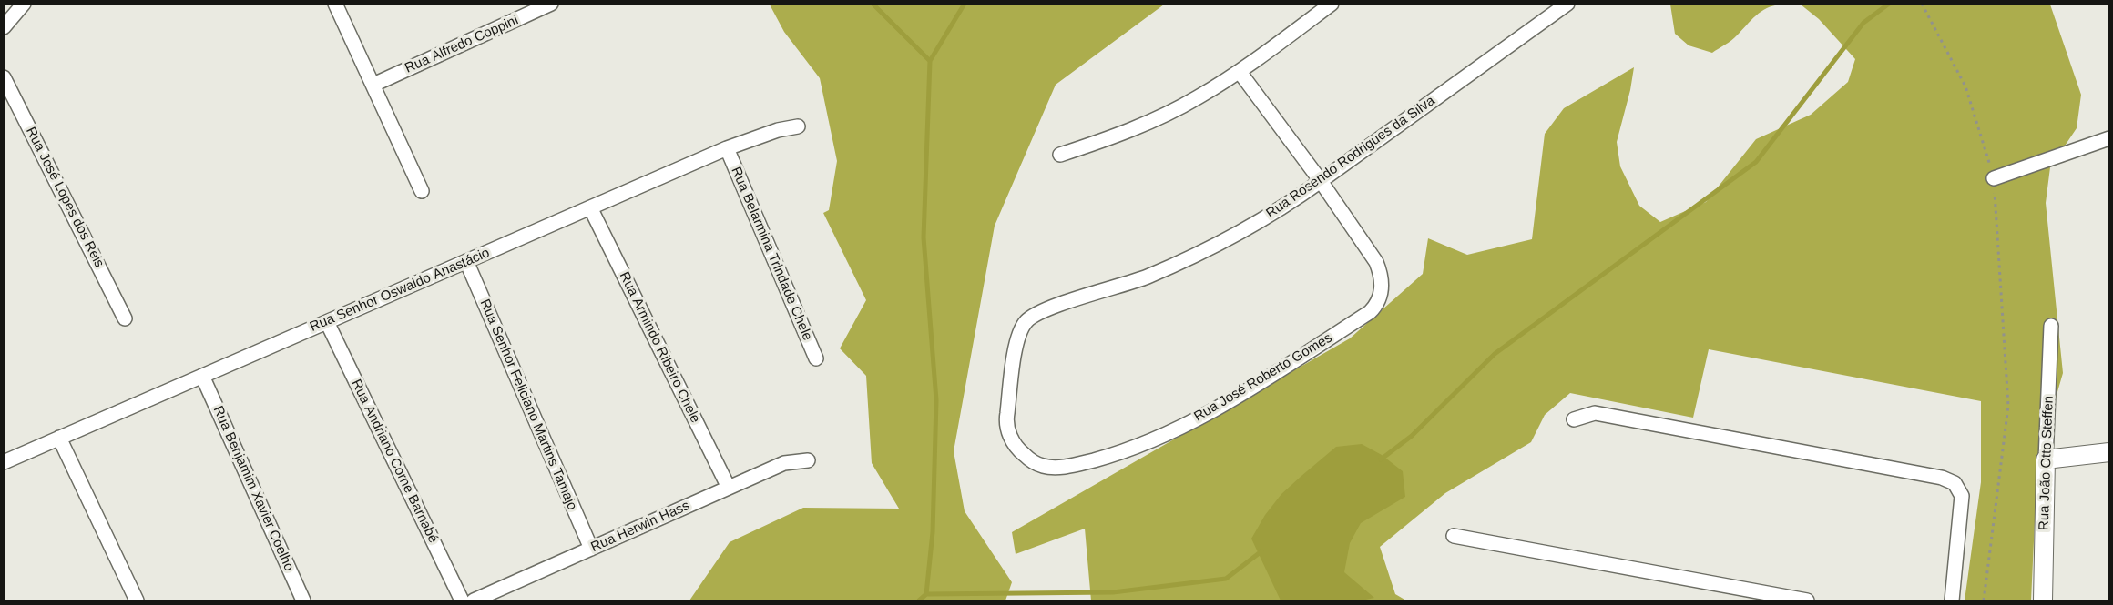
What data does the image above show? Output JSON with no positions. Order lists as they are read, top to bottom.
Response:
{
  "streets": {
    "street": [
      "Rua Alfredo Coppini",
      "Rua Rosendo Rodrigues da Silva",
      "Rua José Lopes dos Reis",
      "Rua Belarmina Trindade Chele",
      "Rua Senhor Oswaldo Anastácio",
      "Rua Armindo Ribeiro Chele",
      "Rua José Roberto Gomes",
      "Rua Senhor Feliciano Martins Tamajo",
      "Rua Andriano Corne Barnabé",
      "Rua João Otto Steffen",
      "Rua Benjamim Xavier Coelho",
      "Rua Herwin Hass"
    ]
  },
  "crossings": [
    ["Rua Rosendo Rodrigues da Silva", "Rua José Roberto Gomes"],
    ["Rua Belarmina Trindade Chele", "Rua Senhor Oswaldo Anastácio"],
    ["Rua Senhor Oswaldo Anastácio", "Rua Armindo Ribeiro Chele"],
    ["Rua Senhor Oswaldo Anastácio", "Rua Senhor Feliciano Martins Tamajo"],
    ["Rua Senhor Oswaldo Anastácio", "Rua Andriano Corne Barnabé"],
    ["Rua Senhor Oswaldo Anastácio", "Rua Benjamim Xavier Coelho"],
    ["Rua Armindo Ribeiro Chele", "Rua Herwin Hass"],
    ["Rua Senhor Feliciano Martins Tamajo", "Rua Herwin Hass"]
  ]
}
